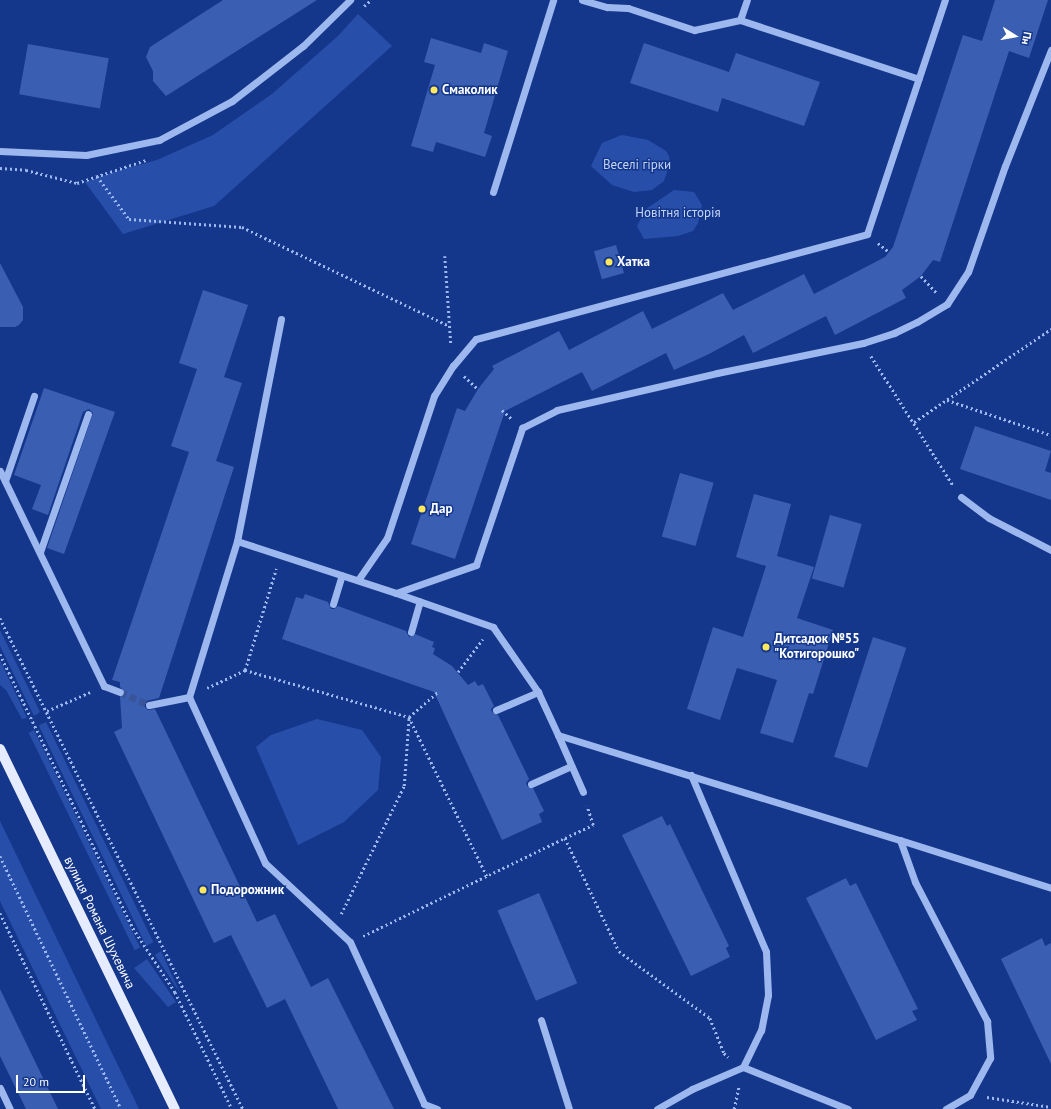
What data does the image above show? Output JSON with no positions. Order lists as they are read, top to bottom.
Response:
{
  "streets": {
    "main road": ["вулиця Романа Шухевича"]
  },
  "parks": ["Веселі гірки", "Новітня історія"],
  "places": [
    "Смаколик",
    "Хатка",
    "Дар",
    "Дитсадок №55 \"Котигорошко\"",
    "Подорожник"
  ],
  "scale_bar": "20 m",
  "north": "right"
}
